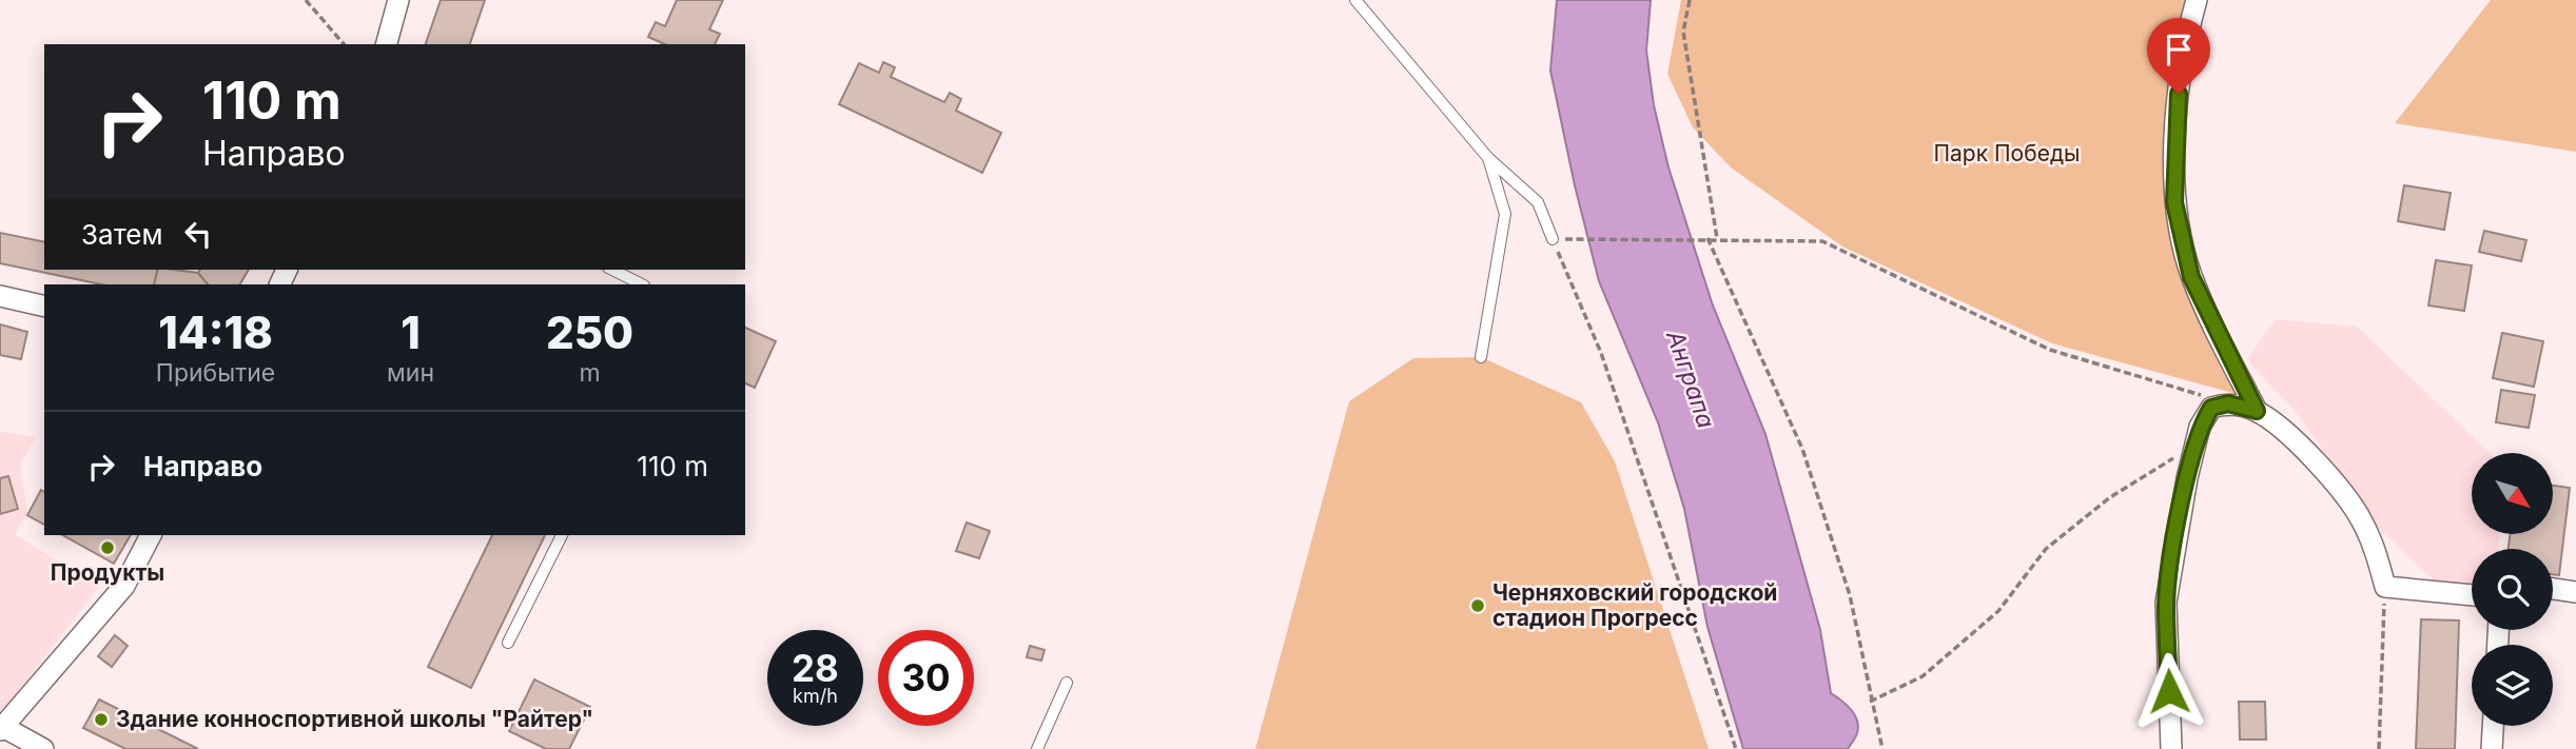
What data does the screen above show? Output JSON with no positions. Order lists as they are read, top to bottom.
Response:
{
  "water": ["Анграпа"],
  "parks": ["Парк Победы"],
  "places": ["Продукты", "Черняховский городской стадион Прогресс", "Здание конноспортивной школы \"Райтер\""],
  "north": "bottom right",
  "page": {
    "turn": ["110 m", "Направо"],
    "then": "Затем",
    "eta": [
      "14:18",
      "Прибытие",
      "1",
      "мин",
      "250",
      "m"
    ],
    "list": [
      {
        "name": "Направо",
        "value": "110 m"
      }
    ],
    "speed": "28 km/h",
    "limit": "30"
  }
}
